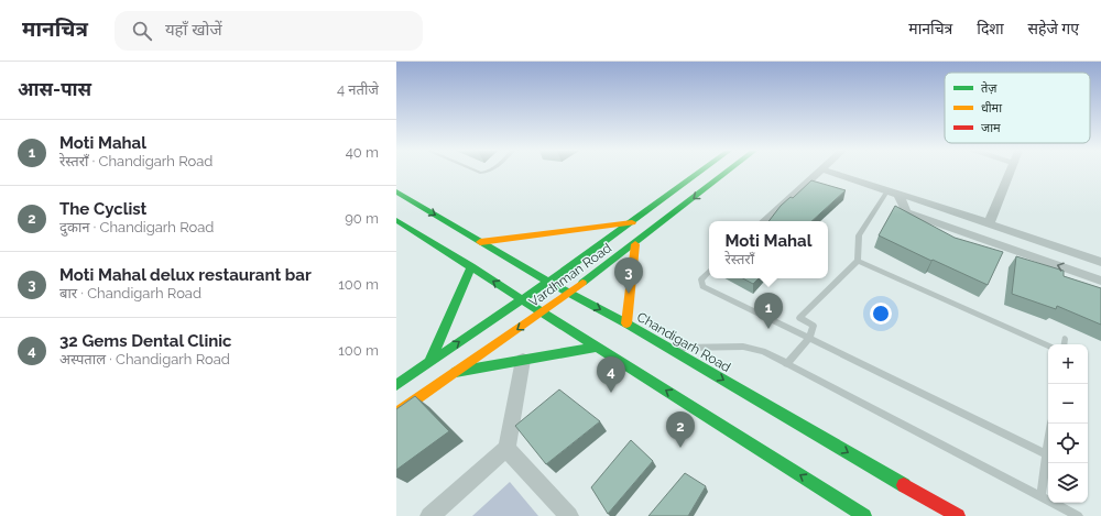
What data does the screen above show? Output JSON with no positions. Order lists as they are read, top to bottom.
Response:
{
  "streets": {
    "main road": ["Vardhman Road", "Chandigarh Road"]
  },
  "crossings": [
    ["Vardhman Road", "Chandigarh Road"]
  ],
  "legend": ["तेज़", "धीमा", "जाम"],
  "page": {
    "header": "मानचित्र",
    "search": "यहाँ खोजें",
    "nav": ["मानचित्र", "दिशा", "सहेजे गए"],
    "heading": ["आस-पास", "4 नतीजे"],
    "list": [
      {
        "mark": "1",
        "name": "Moti Mahal",
        "note": "रेस्तराँ · Chandigarh Road",
        "value": "40 m"
      },
      {
        "mark": "2",
        "name": "The Cyclist",
        "note": "दुकान · Chandigarh Road",
        "value": "90 m"
      },
      {
        "mark": "3",
        "name": "Moti Mahal delux restaurant bar",
        "note": "बार · Chandigarh Road",
        "value": "100 m"
      },
      {
        "mark": "4",
        "name": "32 Gems Dental Clinic",
        "note": "अस्पताल · Chandigarh Road",
        "value": "100 m"
      }
    ],
    "popup": ["Moti Mahal", "रेस्तराँ"],
    "pins": [
      "3",
      "1",
      "4",
      "2"
    ],
    "map_buttons": ["+", "−"]
  }
}
